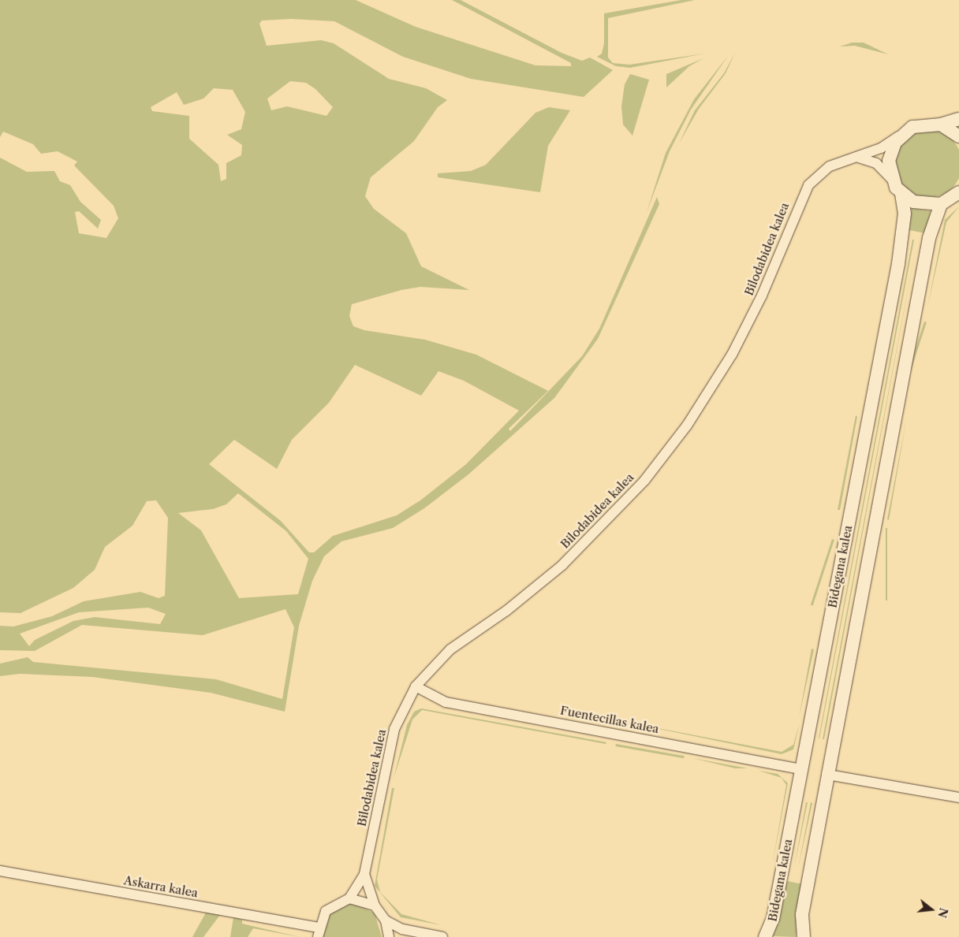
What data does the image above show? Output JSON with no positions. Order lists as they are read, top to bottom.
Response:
{
  "streets": {
    "street": [
      "Bilodabidea kalea",
      "Bidegana kalea",
      "Fuentecillas kalea",
      "Askarra kalea"
    ]
  },
  "crossings": [
    ["Bilodabidea kalea", "Fuentecillas kalea"],
    ["Bidegana kalea", "Fuentecillas kalea"]
  ],
  "north": "right"
}
